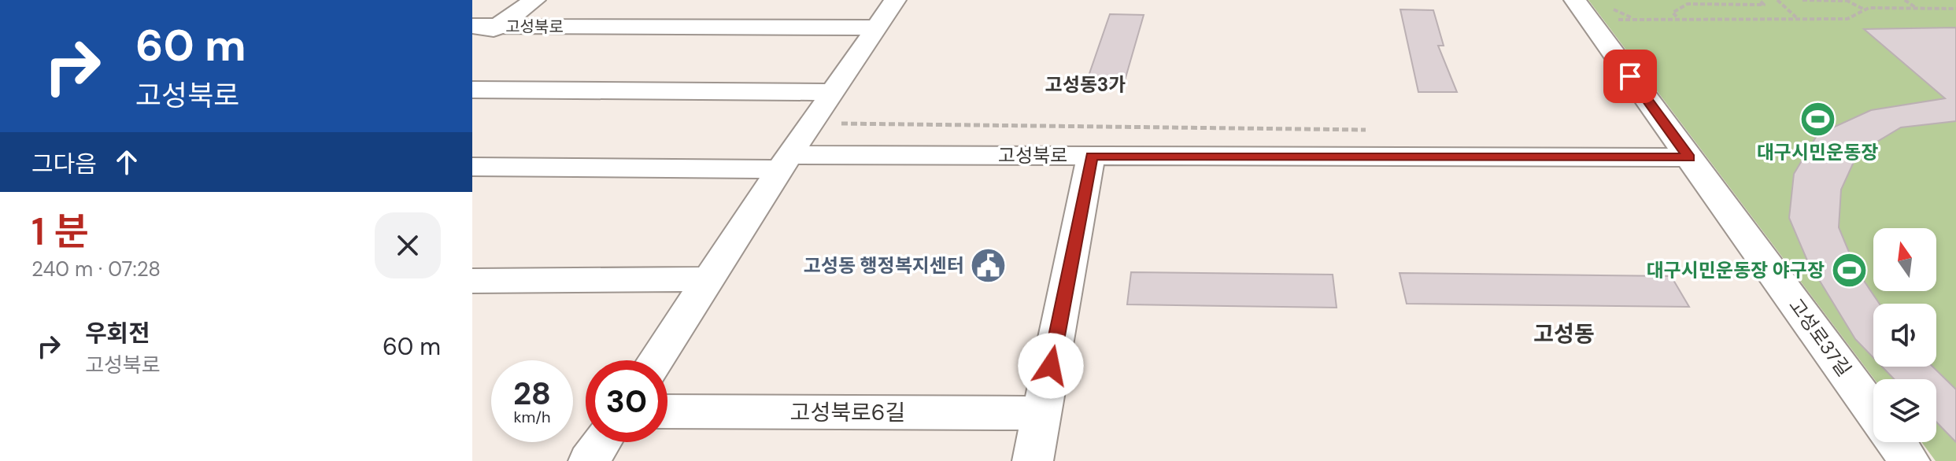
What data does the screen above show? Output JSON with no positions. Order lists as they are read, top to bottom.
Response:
{
  "streets": {
    "street": ["고성북로", "고성로37길", "고성북로6길"]
  },
  "crossings": [
    ["고성북로", "고성로37길"]
  ],
  "districts": ["고성동3가", "고성동"],
  "places": {
    "sports": ["대구시민운동장", "대구시민운동장 야구장"],
    "public building": ["고성동 행정복지센터"]
  },
  "north": "top",
  "page": {
    "turn": ["60 m", "고성북로"],
    "then": "그다음",
    "heading": ["1 분", "240 m · 07:28"],
    "list": [
      {
        "name": "우회전",
        "note": "고성북로",
        "value": "60 m"
      }
    ],
    "speed": "28 km/h",
    "limit": "30"
  }
}
